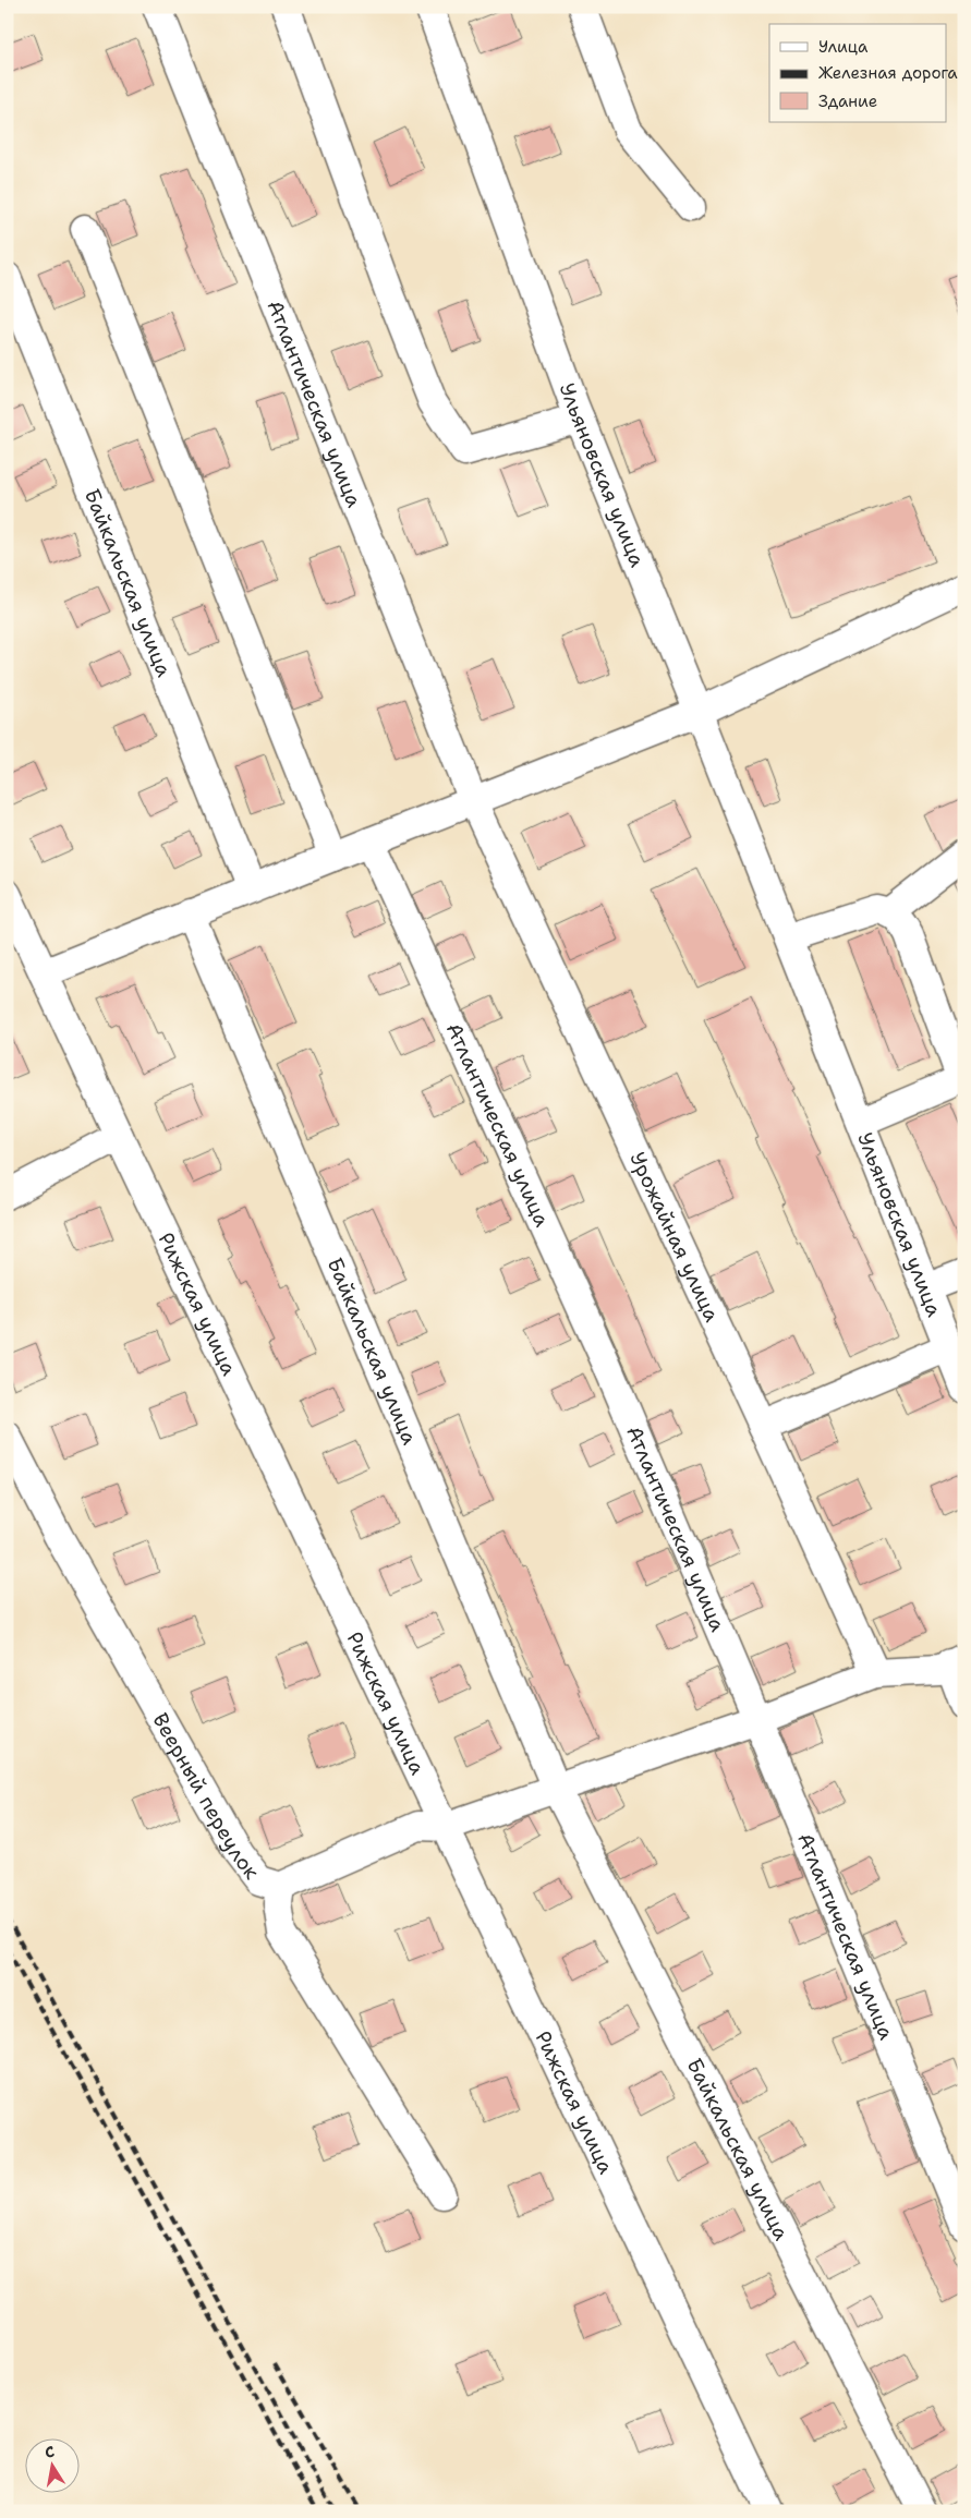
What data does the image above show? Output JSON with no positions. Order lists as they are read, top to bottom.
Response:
{
  "streets": {
    "street": [
      "Атлантическая улица",
      "Ульяновская улица",
      "Байкальская улица",
      "Урожайная улица",
      "Рижская улица",
      "Веерный переулок"
    ]
  },
  "crossings": [
    ["Атлантическая улица", "Урожайная улица"]
  ],
  "legend": ["Улица", "Железная дорога", "Здание"],
  "north": "top"
}
